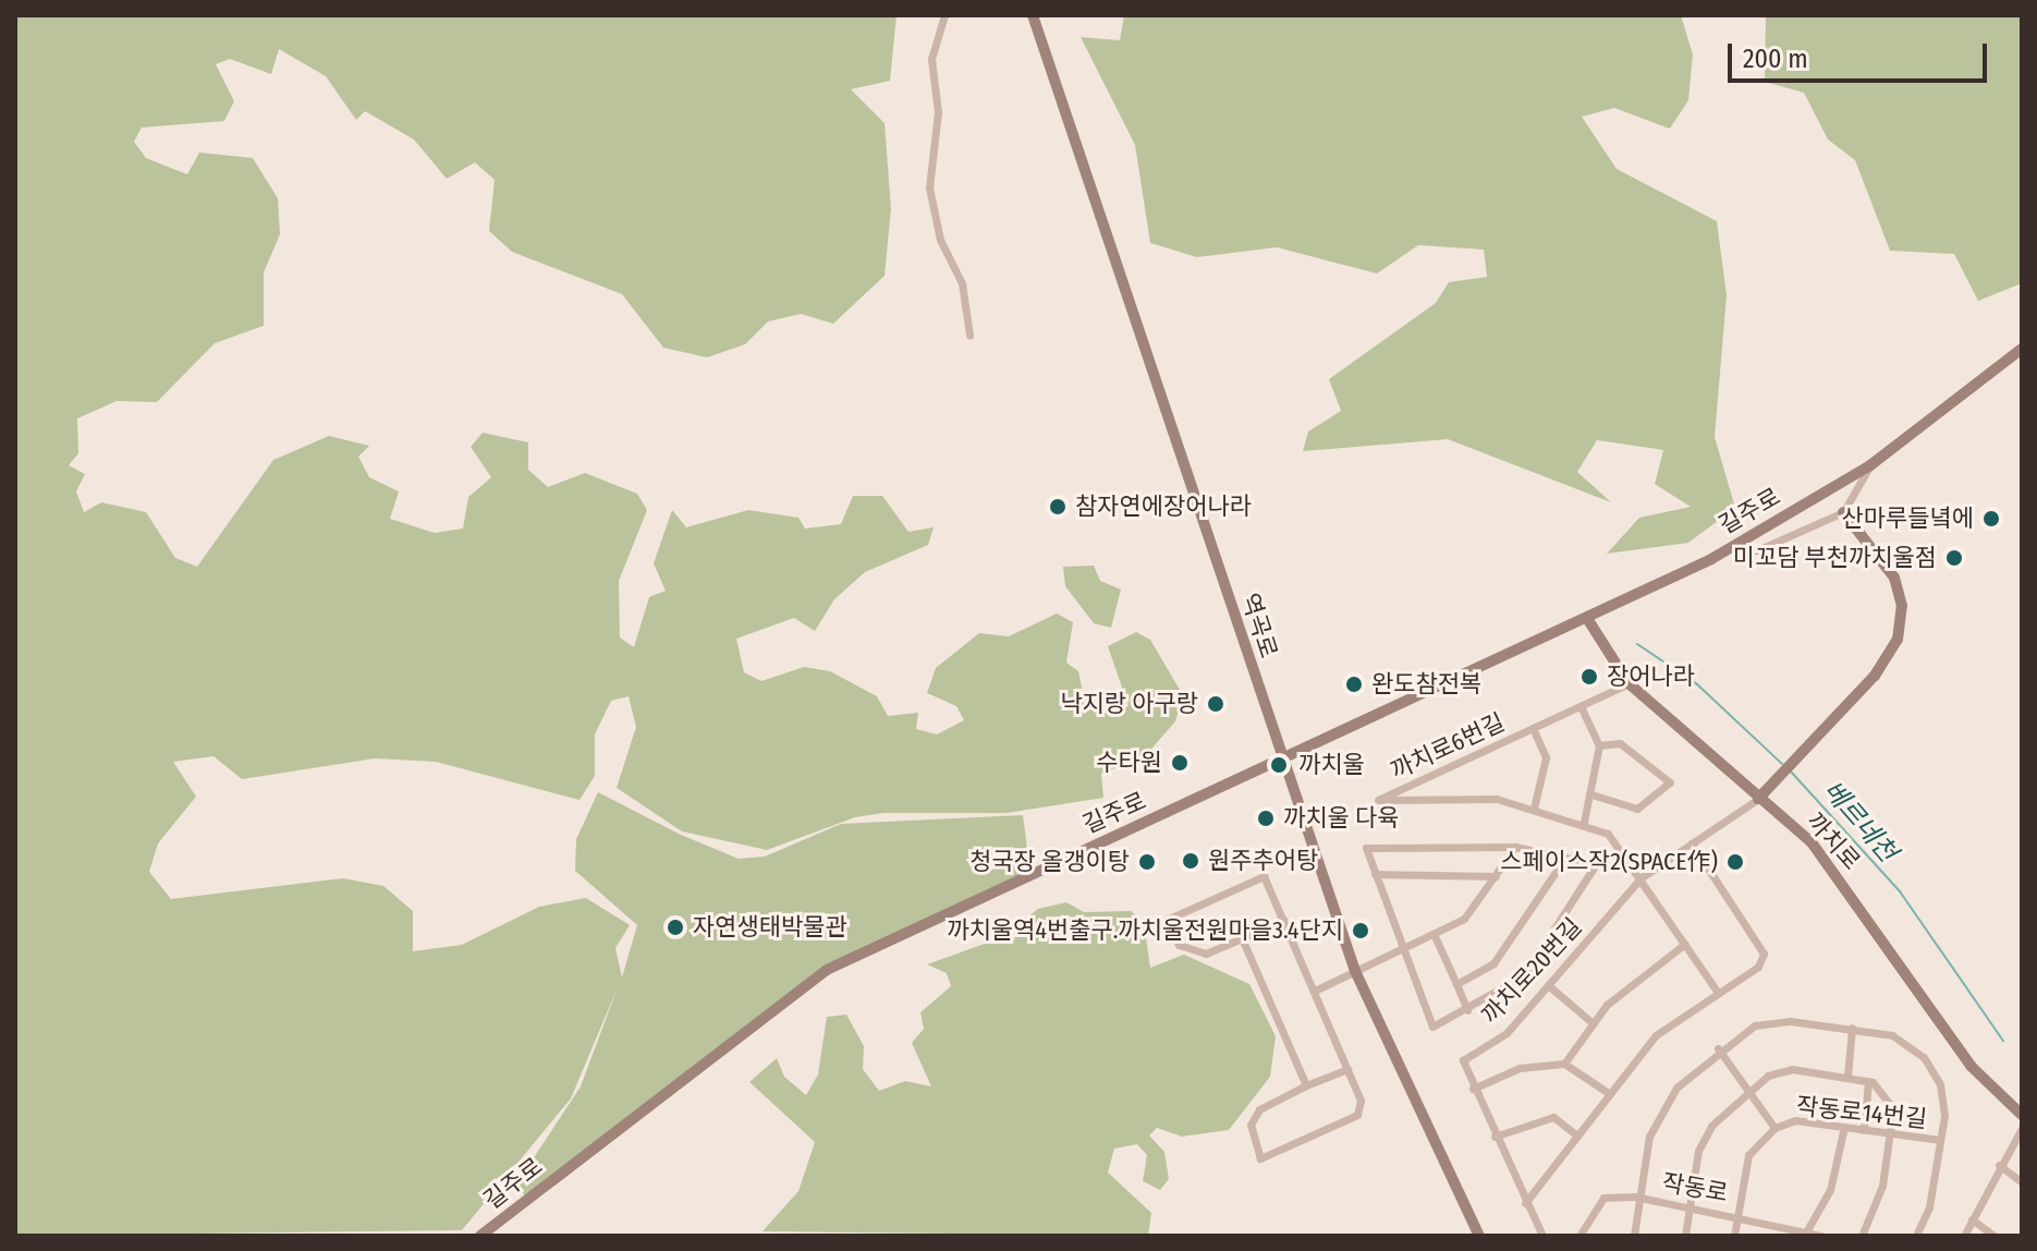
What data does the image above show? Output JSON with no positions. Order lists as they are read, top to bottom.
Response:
{
  "streets": {
    "street": [
      "길주로",
      "역곡로",
      "까치로6번길",
      "까치로",
      "까치로20번길",
      "작동로14번길",
      "작동로"
    ]
  },
  "crossings": [
    ["길주로", "역곡로"],
    ["길주로", "까치로"],
    ["까치로6번길", "까치로"],
    ["까치로", "까치로20번길"],
    ["작동로14번길", "작동로"]
  ],
  "water": ["베르네천"],
  "places": [
    "참자연에장어나라",
    "산마루들녘에",
    "미꼬담 부천까치울점",
    "장어나라",
    "완도참전복",
    "낙지랑 아구랑",
    "수타원",
    "까치울",
    "까치울 다육",
    "원주추어탕",
    "청국장 올갱이탕",
    "스페이스작2(SPACE作)",
    "자연생태박물관",
    "까치울역4번출구.까치울전원마을3.4단지"
  ],
  "scale_bar": "200 m"
}
